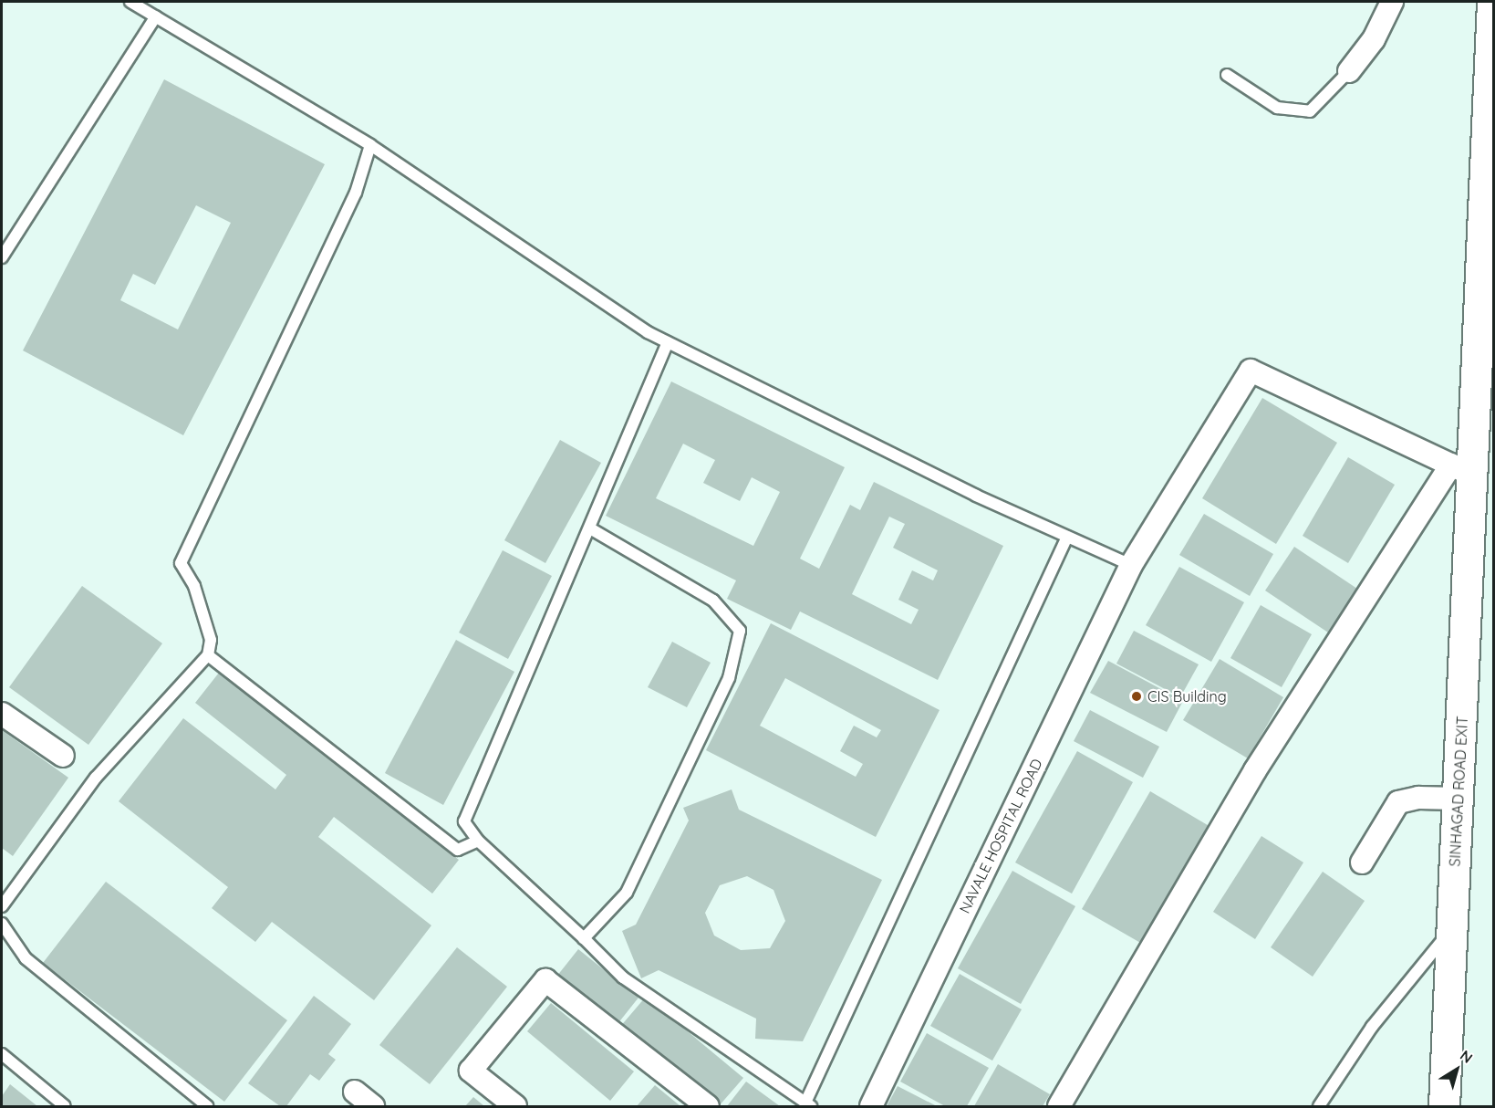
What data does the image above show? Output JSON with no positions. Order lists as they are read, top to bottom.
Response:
{
  "streets": {
    "street": ["SINHAGAD ROAD EXIT", "NAVALE HOSPITAL ROAD"]
  },
  "crossings": [
    ["SINHAGAD ROAD EXIT", "NAVALE HOSPITAL ROAD"]
  ],
  "places": ["CIS Building"],
  "north": "top right"
}
